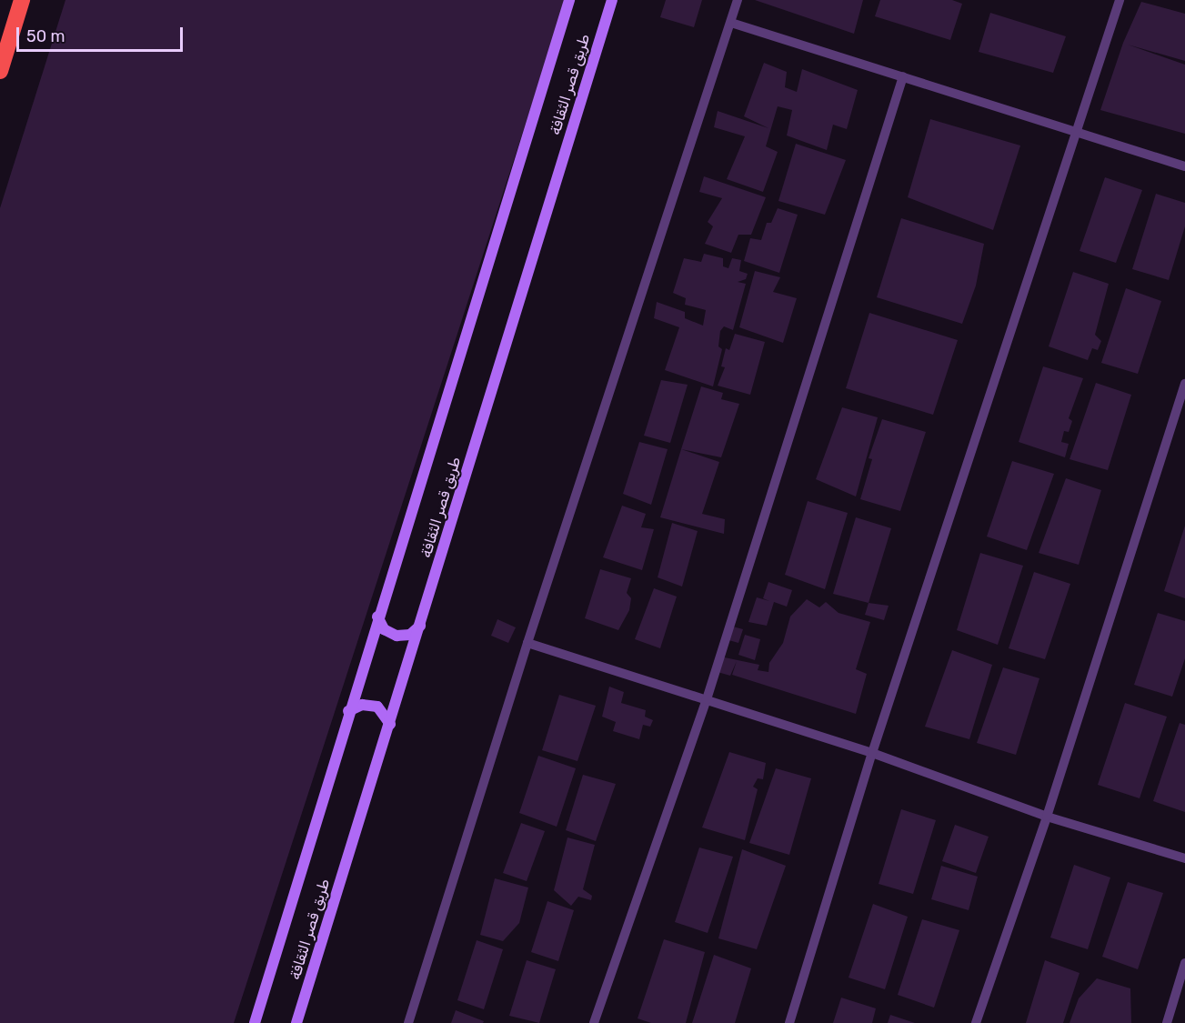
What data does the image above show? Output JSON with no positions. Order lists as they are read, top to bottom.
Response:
{
  "streets": {
    "street": ["طريق قصر الثقافة"]
  },
  "scale_bar": "50 m"
}
